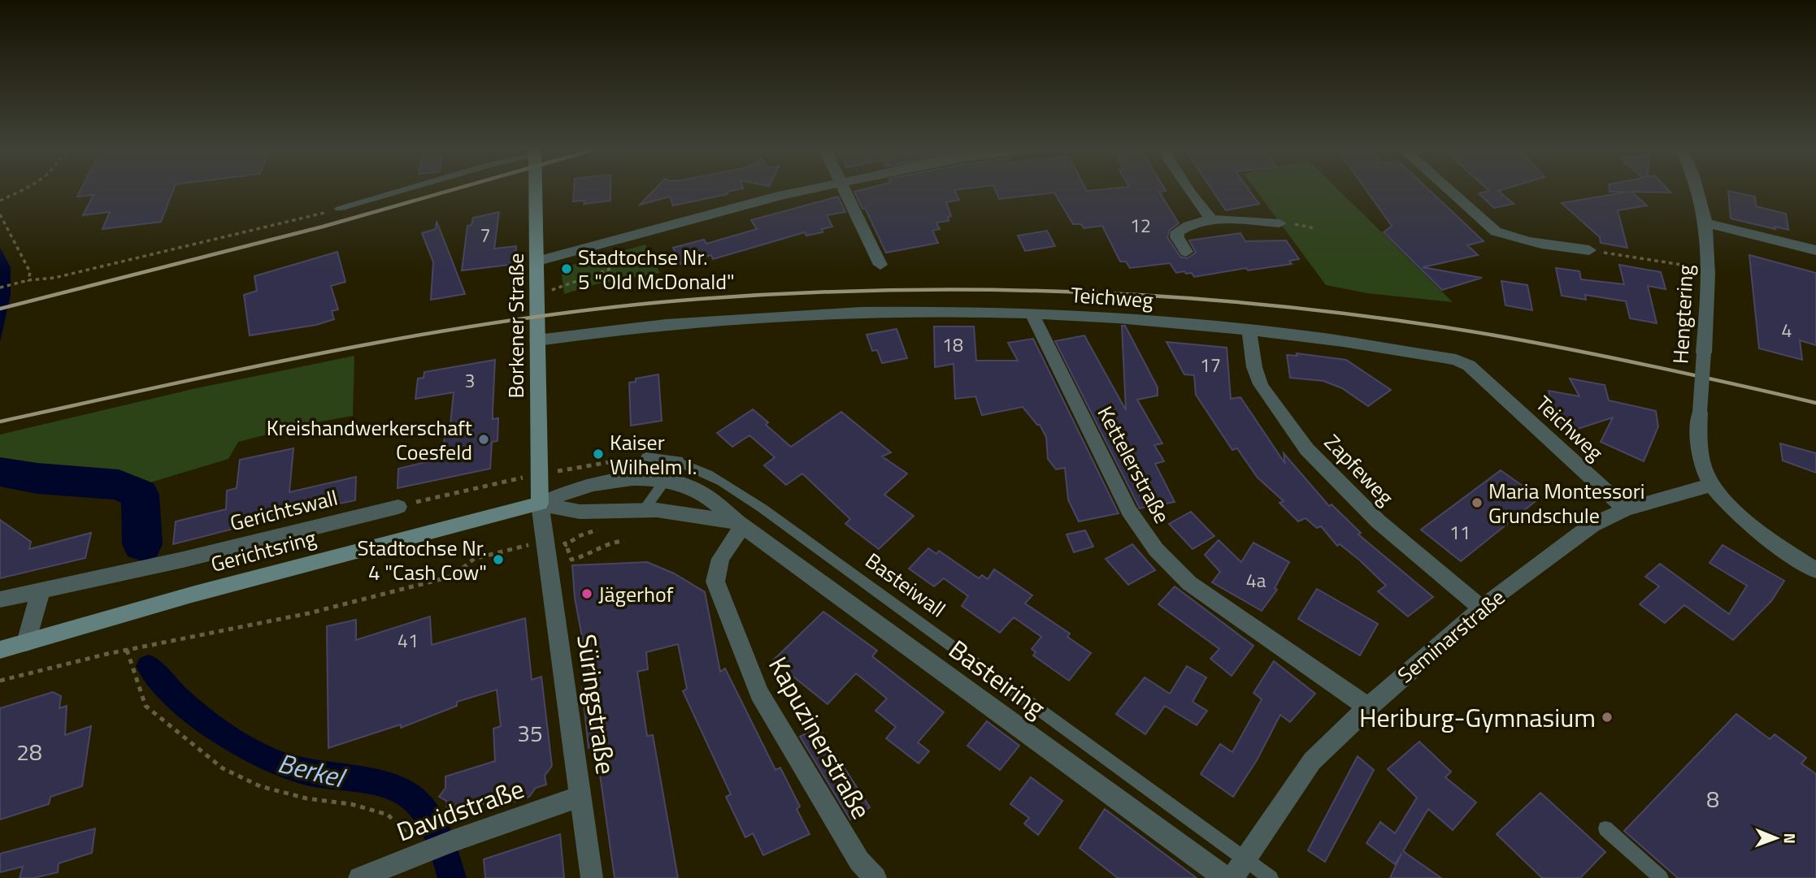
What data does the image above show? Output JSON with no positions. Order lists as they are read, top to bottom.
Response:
{
  "streets": {
    "street": [
      "Teichweg",
      "Hengtering",
      "Borkener Straße",
      "Kettelerstraße",
      "Zapfeweg",
      "Gerichtswall",
      "Gerichtsring",
      "Seminarstraße",
      "Basteiring",
      "Süringstraße",
      "Kapuzinerstraße",
      "Davidstraße"
    ],
    "lane": ["Basteiwall"]
  },
  "crossings": [
    ["Teichweg", "Borkener Straße"],
    ["Teichweg", "Kettelerstraße"],
    ["Teichweg", "Zapfeweg"],
    ["Teichweg", "Seminarstraße"],
    ["Hengtering", "Seminarstraße"],
    ["Borkener Straße", "Gerichtsring"],
    ["Borkener Straße", "Basteiring"],
    ["Borkener Straße", "Süringstraße"],
    ["Kettelerstraße", "Seminarstraße"],
    ["Zapfeweg", "Seminarstraße"],
    ["Gerichtsring", "Basteiring"],
    ["Gerichtsring", "Süringstraße"],
    ["Basteiwall", "Seminarstraße"],
    ["Basteiring", "Süringstraße"],
    ["Basteiring", "Kapuzinerstraße"],
    ["Süringstraße", "Davidstraße"]
  ],
  "water": ["Berkel"],
  "places": [
    "Stadtochse Nr. 5 \"Old McDonald\"",
    "Kreishandwerkerschaft Coesfeld",
    "Kaiser Wilhelm I.",
    "Maria Montessori Grundschule",
    "Stadtochse Nr. 4 \"Cash Cow\"",
    "Jägerhof",
    "Heriburg-Gymnasium"
  ],
  "house_numbers": [
    "12",
    "7",
    "4",
    "18",
    "17",
    "3",
    "11",
    "4a",
    "41",
    "35",
    "28",
    "8"
  ],
  "north": "right"
}
